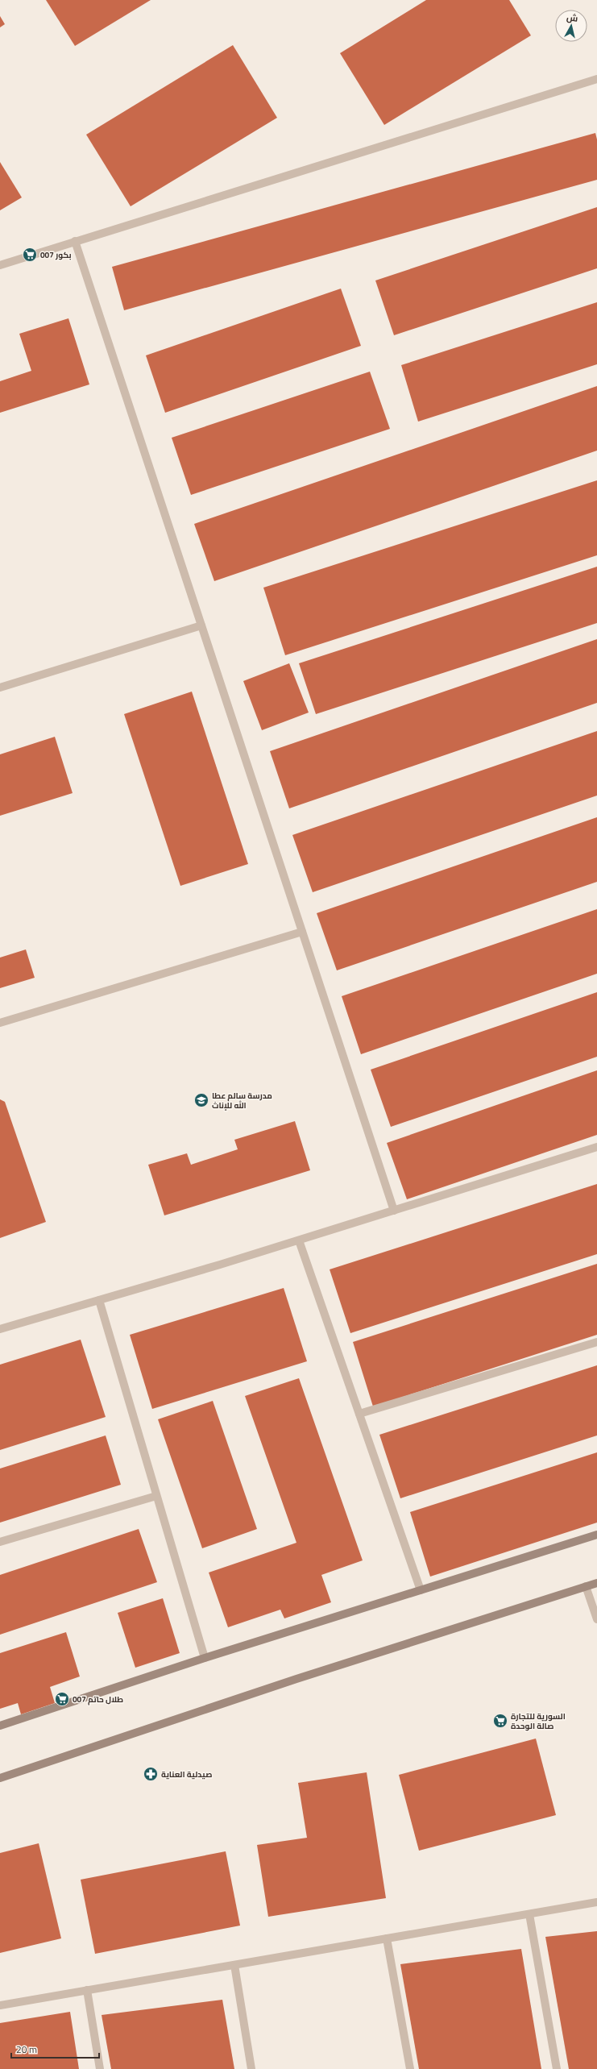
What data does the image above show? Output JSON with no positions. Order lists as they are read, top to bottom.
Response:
{
  "places": {
    "supermarket": ["بكور 007", "طلال حاتم 007", "السورية للتجارة صالة الوحدة"],
    "school or university": ["مدرسة سالم عطا الله للإناث"],
    "pharmacy": ["صيدلية العناية"]
  },
  "scale_bar": "20 m",
  "north": "top"
}
